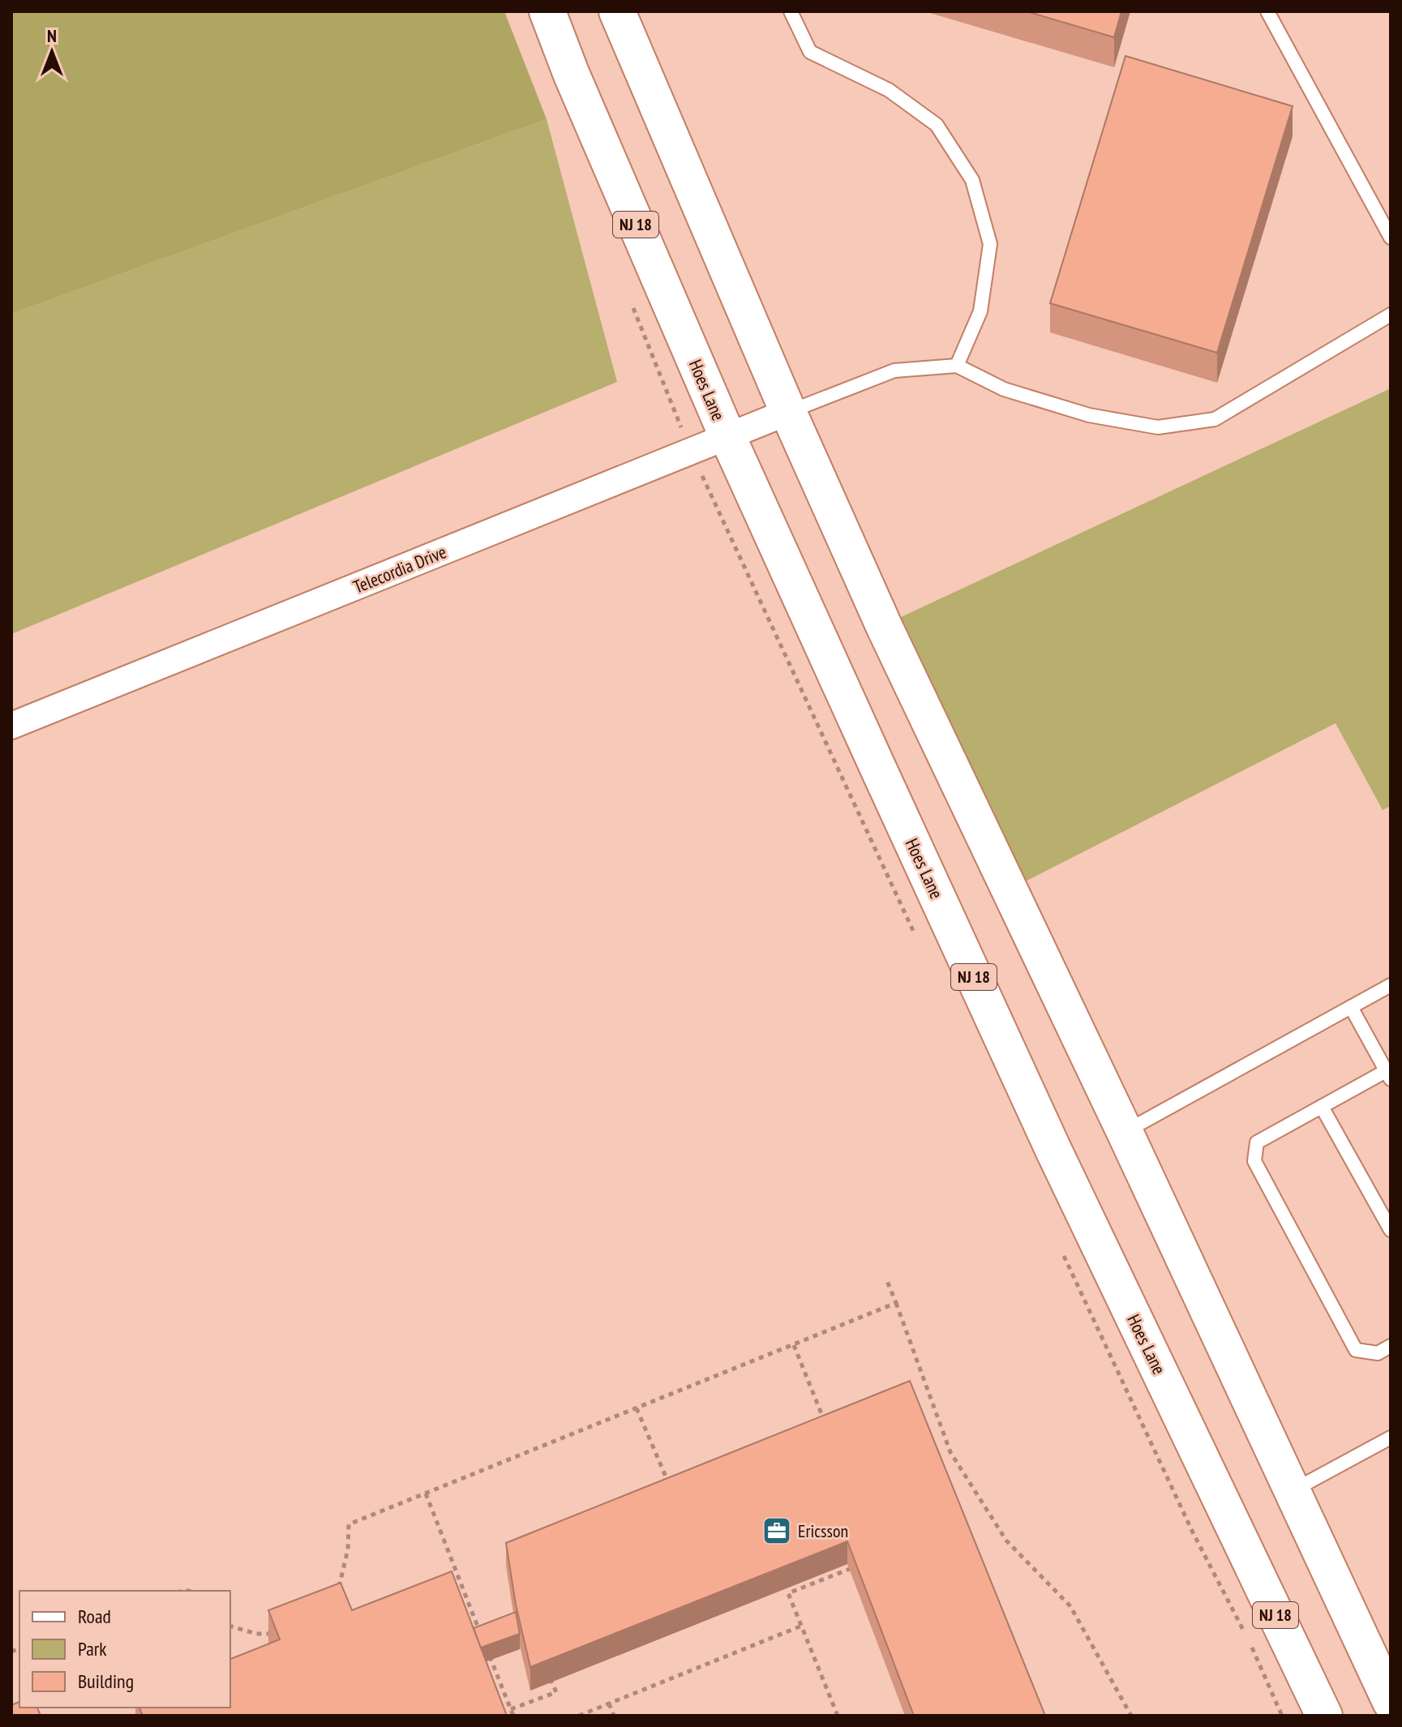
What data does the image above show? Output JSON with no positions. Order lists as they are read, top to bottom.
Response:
{
  "streets": {
    "highway": ["NJ 18", "Hoes Lane"],
    "street": ["Telecordia Drive"]
  },
  "crossings": [
    ["Hoes Lane", "Telecordia Drive"]
  ],
  "places": {
    "office": ["Ericsson"]
  },
  "legend": ["Road", "Park", "Building"],
  "north": "top"
}
